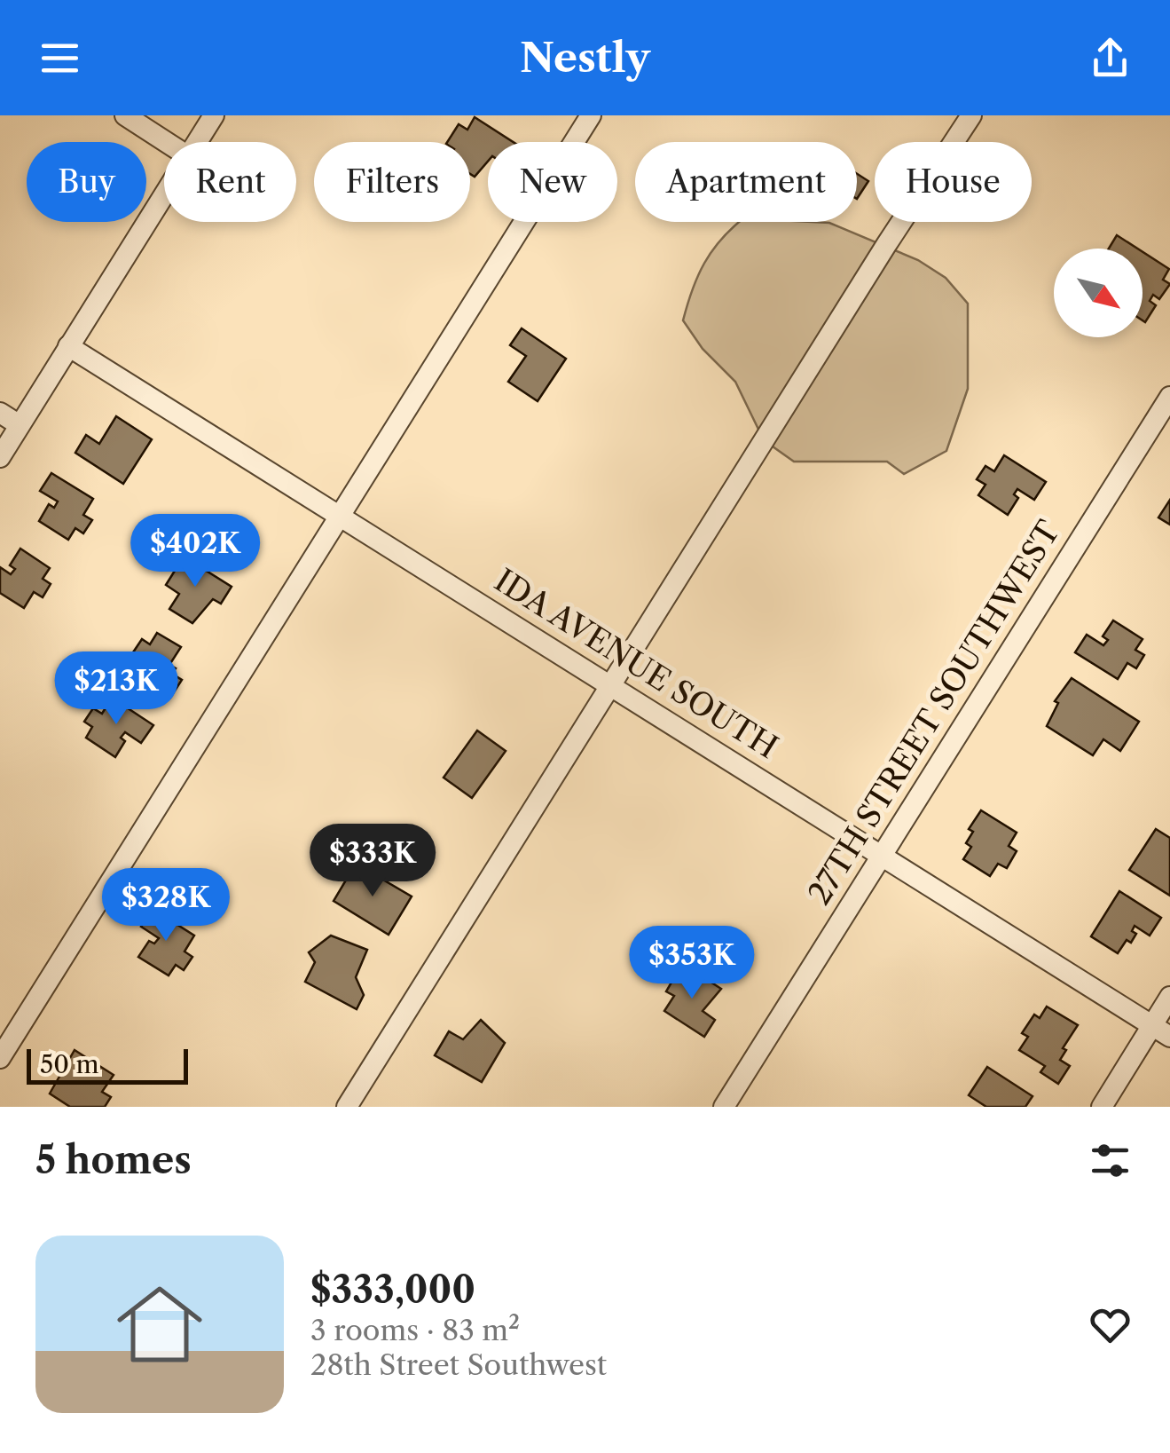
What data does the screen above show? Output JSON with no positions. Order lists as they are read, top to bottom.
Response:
{
  "streets": {
    "street": ["IDA AVENUE SOUTH", "27TH STREET SOUTHWEST"]
  },
  "crossings": [
    ["IDA AVENUE SOUTH", "27TH STREET SOUTHWEST"]
  ],
  "scale_bar": "50 m",
  "north": "bottom right",
  "page": {
    "header": "Nestly",
    "chip": [
      "Buy",
      "Rent",
      "Filters",
      "New",
      "Apartment",
      "House"
    ],
    "price": [
      "$402K",
      "$213K",
      "$333K",
      "$328K",
      "$353K"
    ],
    "scale": "50 m",
    "heading": "5 homes",
    "list": [
      {
        "name": "$333,000",
        "note": "3 rooms · 83 m² · 28th Street Southwest"
      }
    ]
  }
}
